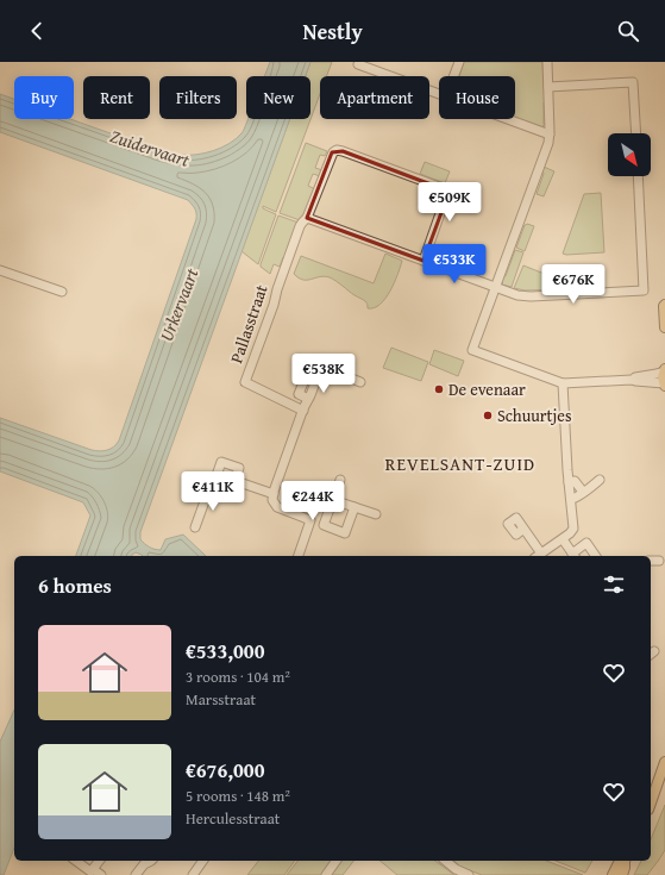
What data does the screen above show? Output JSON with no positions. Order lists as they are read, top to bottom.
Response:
{
  "streets": {
    "street": ["Pallasstraat"]
  },
  "districts": ["REVELSANT-ZUID"],
  "water": ["Zuidervaart", "Urkervaart"],
  "places": ["De evenaar", "Schuurtjes"],
  "north": "bottom right",
  "page": {
    "header": "Nestly",
    "chip": [
      "Buy",
      "Rent",
      "Filters",
      "New",
      "Apartment",
      "House"
    ],
    "price": [
      "€509K",
      "€533K",
      "€676K",
      "€538K",
      "€411K",
      "€244K"
    ],
    "heading": "6 homes",
    "list": [
      {
        "name": "€533,000",
        "note": "3 rooms · 104 m² · Marsstraat"
      },
      {
        "name": "€676,000",
        "note": "5 rooms · 148 m² · Herculesstraat"
      }
    ]
  }
}
